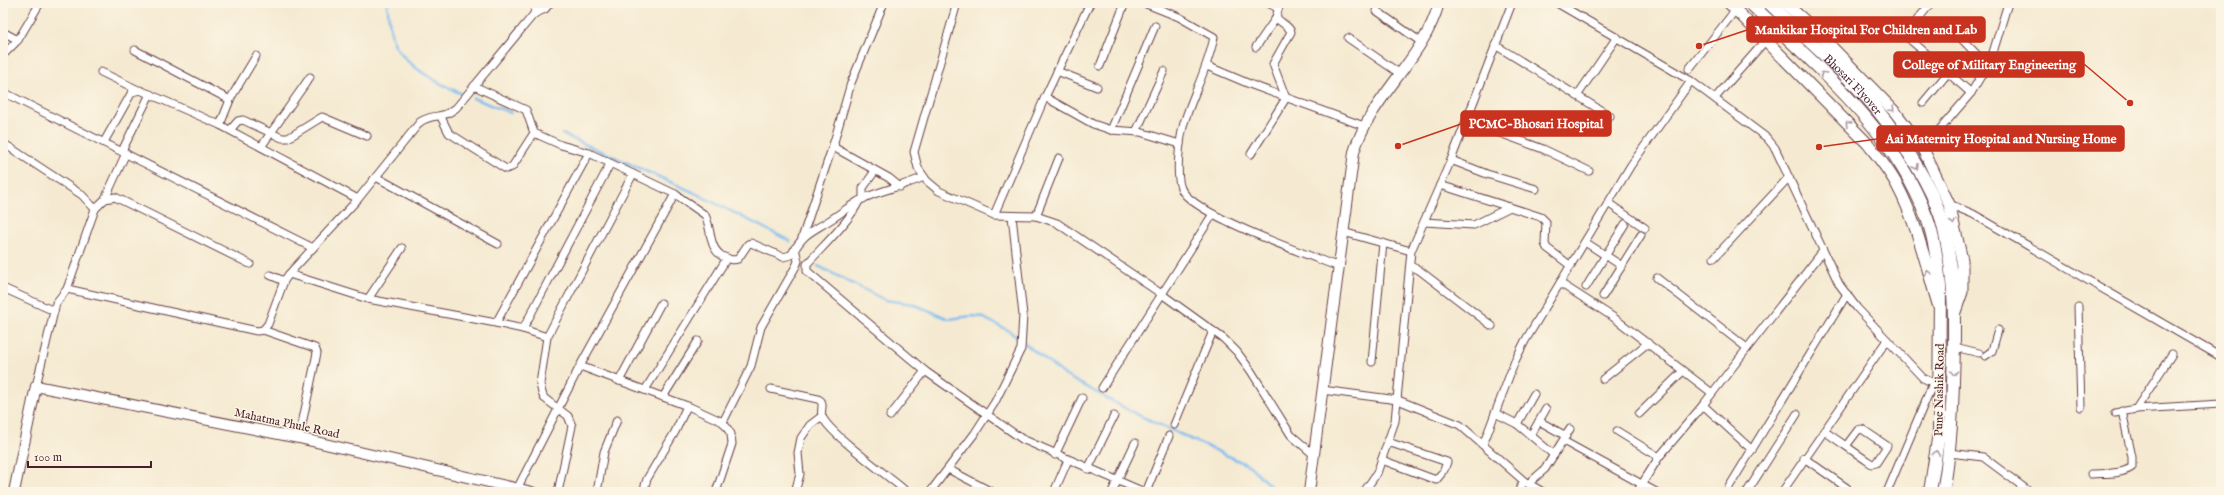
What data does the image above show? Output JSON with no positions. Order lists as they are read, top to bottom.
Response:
{
  "streets": {
    "highway": ["Bhosari Flyover", "Pune Nashik Road"],
    "street": ["Mahatma Phule Road"]
  },
  "crossings": [
    ["Bhosari Flyover", "Pune Nashik Road"]
  ],
  "places": [
    "Mankikar Hospital For Children and Lab",
    "College of Military Engineering",
    "PCMC-Bhosari Hospital",
    "Aai Maternity Hospital and Nursing Home"
  ],
  "scale_bar": "100 m"
}
